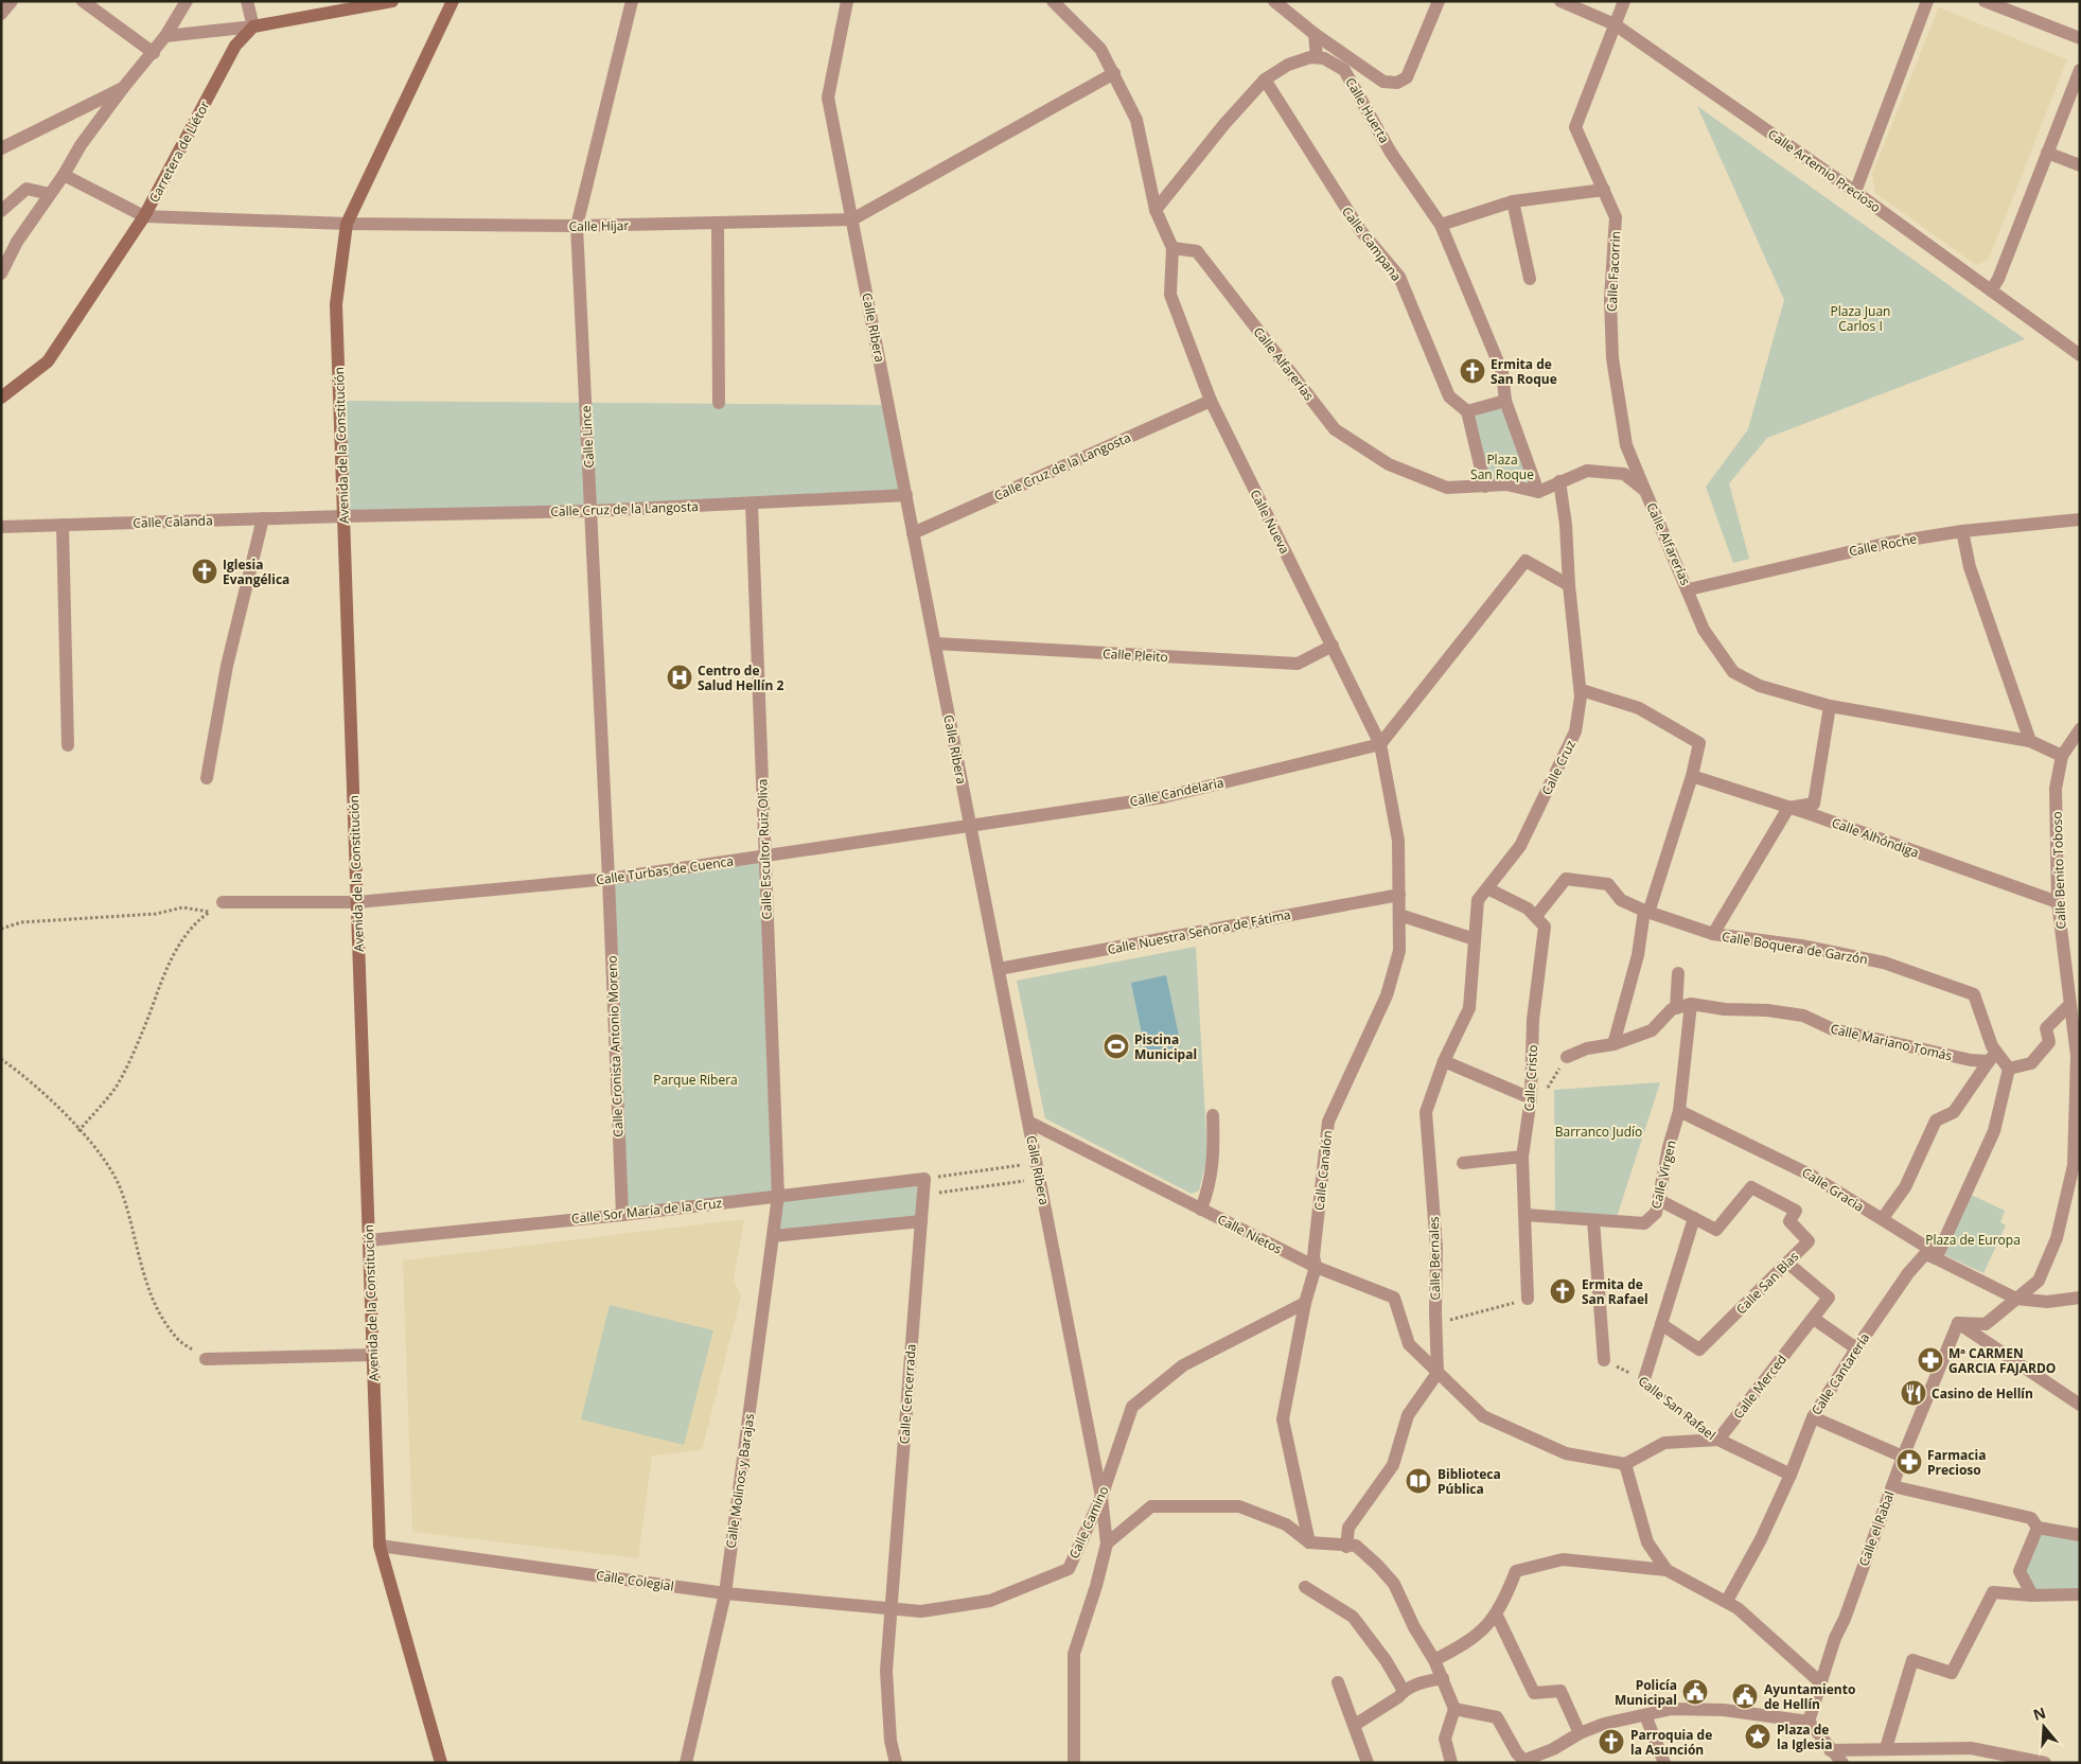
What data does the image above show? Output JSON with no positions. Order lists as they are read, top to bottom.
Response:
{
  "streets": {
    "street": [
      "Calle Huerta",
      "Carretera de Liétor",
      "Calle Artemio Precioso",
      "Calle Híjar",
      "Calle Campana",
      "Calle Facorrin",
      "Calle Ribera",
      "Calle Alfarerías",
      "Calle Lince",
      "Avenida de la Constitución",
      "Calle Cruz de la Langosta",
      "Calle Calanda",
      "Calle Nueva",
      "Calle Roche",
      "Calle Pleito",
      "Calle Cruz",
      "Calle Candelaria",
      "Calle Alhóndiga",
      "Calle Escultor Ruiz Oliva",
      "Calle Turbas de Cuenca",
      "Calle Benito Toboso",
      "Calle Nuestra Señora de Fátima",
      "Calle Boquera de Garzón",
      "Calle Mariano Tomás",
      "Calle Cronista Antonio Moreno",
      "Calle Cristo",
      "Calle Canalón",
      "Calle Virgen",
      "Calle Gracia",
      "Calle Sor María de la Cruz",
      "Calle Nietos",
      "Calle Bernales",
      "Calle San Blas",
      "Calle Cantarería",
      "Calle Merced",
      "Calle Cencerrada",
      "Calle San Rafael",
      "Calle Molinos y Barajas",
      "Calle Camino",
      "Calle el Rabal",
      "Calle Colegial"
    ]
  },
  "crossings": [
    ["Calle Huerta", "Calle Alfarerías"],
    ["Carretera de Liétor", "Calle Híjar"],
    ["Calle Artemio Precioso", "Calle Facorrin"],
    ["Calle Híjar", "Calle Ribera"],
    ["Calle Híjar", "Calle Lince"],
    ["Calle Híjar", "Avenida de la Constitución"],
    ["Calle Facorrin", "Calle Alfarerías"],
    ["Calle Ribera", "Calle Cruz de la Langosta"],
    ["Calle Ribera", "Calle Pleito"],
    ["Calle Ribera", "Calle Candelaria"],
    ["Calle Ribera", "Calle Turbas de Cuenca"],
    ["Calle Ribera", "Calle Nuestra Señora de Fátima"],
    ["Calle Ribera", "Calle Nietos"],
    ["Calle Ribera", "Calle Camino"],
    ["Calle Alfarerías", "Calle Nueva"],
    ["Calle Alfarerías", "Calle Roche"],
    ["Calle Alfarerías", "Calle Cruz"],
    ["Calle Alfarerías", "Calle Benito Toboso"],
    ["Calle Lince", "Calle Cruz de la Langosta"],
    ["Calle Lince", "Calle Turbas de Cuenca"],
    ["Calle Lince", "Calle Cronista Antonio Moreno"],
    ["Avenida de la Constitución", "Calle Cruz de la Langosta"],
    ["Avenida de la Constitución", "Calle Calanda"],
    ["Avenida de la Constitución", "Calle Turbas de Cuenca"],
    ["Avenida de la Constitución", "Calle Sor María de la Cruz"],
    ["Avenida de la Constitución", "Calle Colegial"],
    ["Calle Cruz de la Langosta", "Calle Calanda"],
    ["Calle Cruz de la Langosta", "Calle Nueva"],
    ["Calle Cruz de la Langosta", "Calle Escultor Ruiz Oliva"],
    ["Calle Nueva", "Calle Pleito"],
    ["Calle Nueva", "Calle Candelaria"],
    ["Calle Nueva", "Calle Canalón"],
    ["Calle Cruz", "Calle Bernales"],
    ["Calle Candelaria", "Calle Turbas de Cuenca"],
    ["Calle Candelaria", "Calle Canalón"],
    ["Calle Alhóndiga", "Calle Benito Toboso"],
    ["Calle Escultor Ruiz Oliva", "Calle Turbas de Cuenca"],
    ["Calle Escultor Ruiz Oliva", "Calle Sor María de la Cruz"],
    ["Calle Escultor Ruiz Oliva", "Calle Molinos y Barajas"],
    ["Calle Turbas de Cuenca", "Calle Cronista Antonio Moreno"],
    ["Calle Benito Toboso", "Calle Gracia"],
    ["Calle Nuestra Señora de Fátima", "Calle Canalón"],
    ["Calle Boquera de Garzón", "Calle Mariano Tomás"],
    ["Calle Boquera de Garzón", "Calle Cristo"],
    ["Calle Mariano Tomás", "Calle Virgen"],
    ["Calle Cronista Antonio Moreno", "Calle Sor María de la Cruz"],
    ["Calle Cristo", "Calle Virgen"],
    ["Calle Canalón", "Calle Nietos"],
    ["Calle Canalón", "Calle Camino"],
    ["Calle Virgen", "Calle Gracia"],
    ["Calle Virgen", "Calle San Blas"],
    ["Calle Gracia", "Calle Cantarería"],
    ["Calle Sor María de la Cruz", "Calle Cencerrada"],
    ["Calle Sor María de la Cruz", "Calle Molinos y Barajas"],
    ["Calle Nietos", "Calle Bernales"],
    ["Calle San Blas", "Calle Merced"],
    ["Calle Cantarería", "Calle San Rafael"],
    ["Calle Merced", "Calle San Rafael"],
    ["Calle Cencerrada", "Calle Camino"],
    ["Calle Cencerrada", "Calle Colegial"],
    ["Calle Molinos y Barajas", "Calle Colegial"],
    ["Calle Camino", "Calle Colegial"]
  ],
  "parks": [
    "Plaza Juan Carlos I",
    "Plaza San Roque",
    "Parque Ribera",
    "Barranco Judío",
    "Plaza de Europa"
  ],
  "places": {
    "church": [
      "Ermita de San Roque",
      "Iglesia Evangélica",
      "Ermita de San Rafael",
      "Parroquia de la Asunción"
    ],
    "hospital": ["Centro de Salud Hellín 2"],
    "sports": ["Piscina Municipal"],
    "pharmacy": ["Mª CARMEN GARCIA FAJARDO", "Farmacia Precioso"],
    "restaurant": ["Casino de Hellín"],
    "library": ["Biblioteca Pública"],
    "public building": ["Policía Municipal", "Ayuntamiento de Hellín"],
    "place": ["Plaza de la Iglesia"]
  },
  "north": "top"
}
